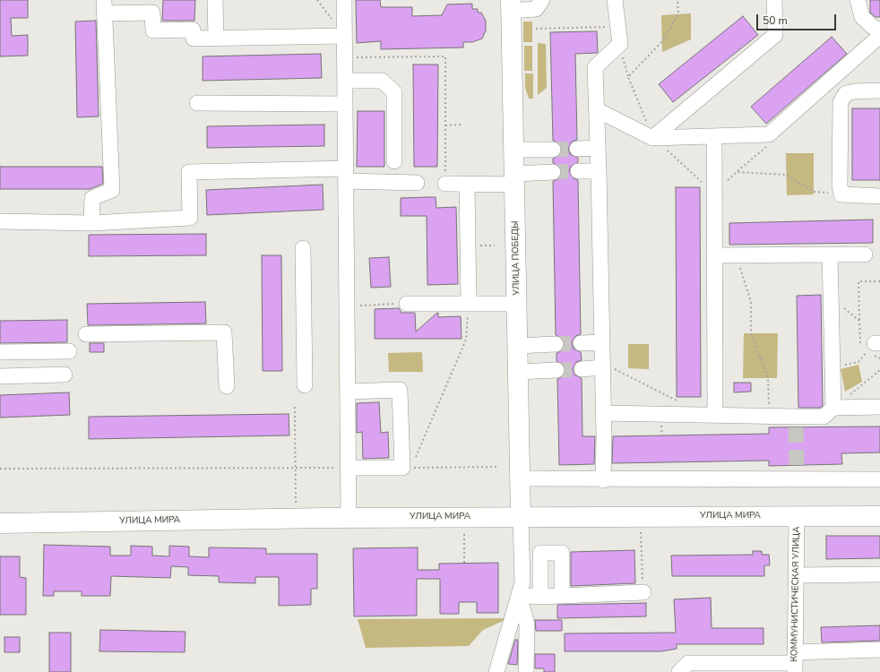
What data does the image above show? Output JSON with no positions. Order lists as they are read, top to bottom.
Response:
{
  "streets": {
    "main road": ["УЛИЦА ПОБЕДЫ", "УЛИЦА МИРА"],
    "street": ["КОММУНИСТИЧЕСКАЯ УЛИЦА"]
  },
  "crossings": [
    ["УЛИЦА ПОБЕДЫ", "УЛИЦА МИРА"],
    ["УЛИЦА МИРА", "КОММУНИСТИЧЕСКАЯ УЛИЦА"]
  ],
  "scale_bar": "50 m"
}
